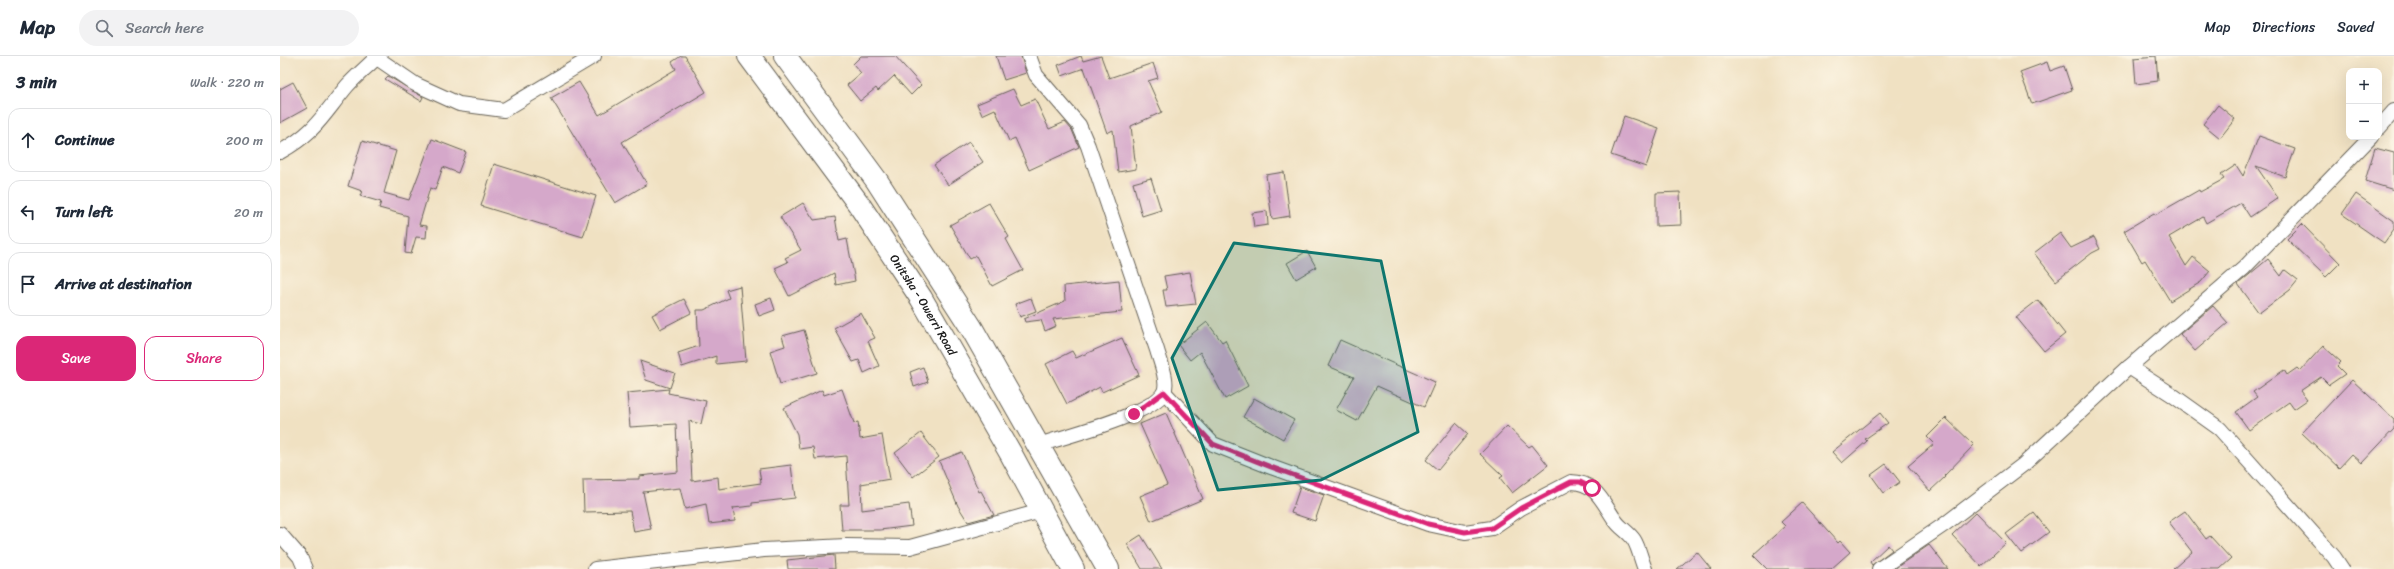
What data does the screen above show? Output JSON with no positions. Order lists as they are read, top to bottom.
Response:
{
  "streets": {
    "highway": ["Onitsha - Owerri Road"]
  },
  "page": {
    "header": "Map",
    "search": "Search here",
    "nav": ["Map", "Directions", "Saved"],
    "heading": ["3 min", "Walk · 220 m"],
    "map_buttons": ["+", "−"],
    "list": [
      ["Continue", "200 m"],
      ["Turn left", "20 m"],
      "Arrive at destination"
    ],
    "buttons": ["Save", "Share"]
  }
}
